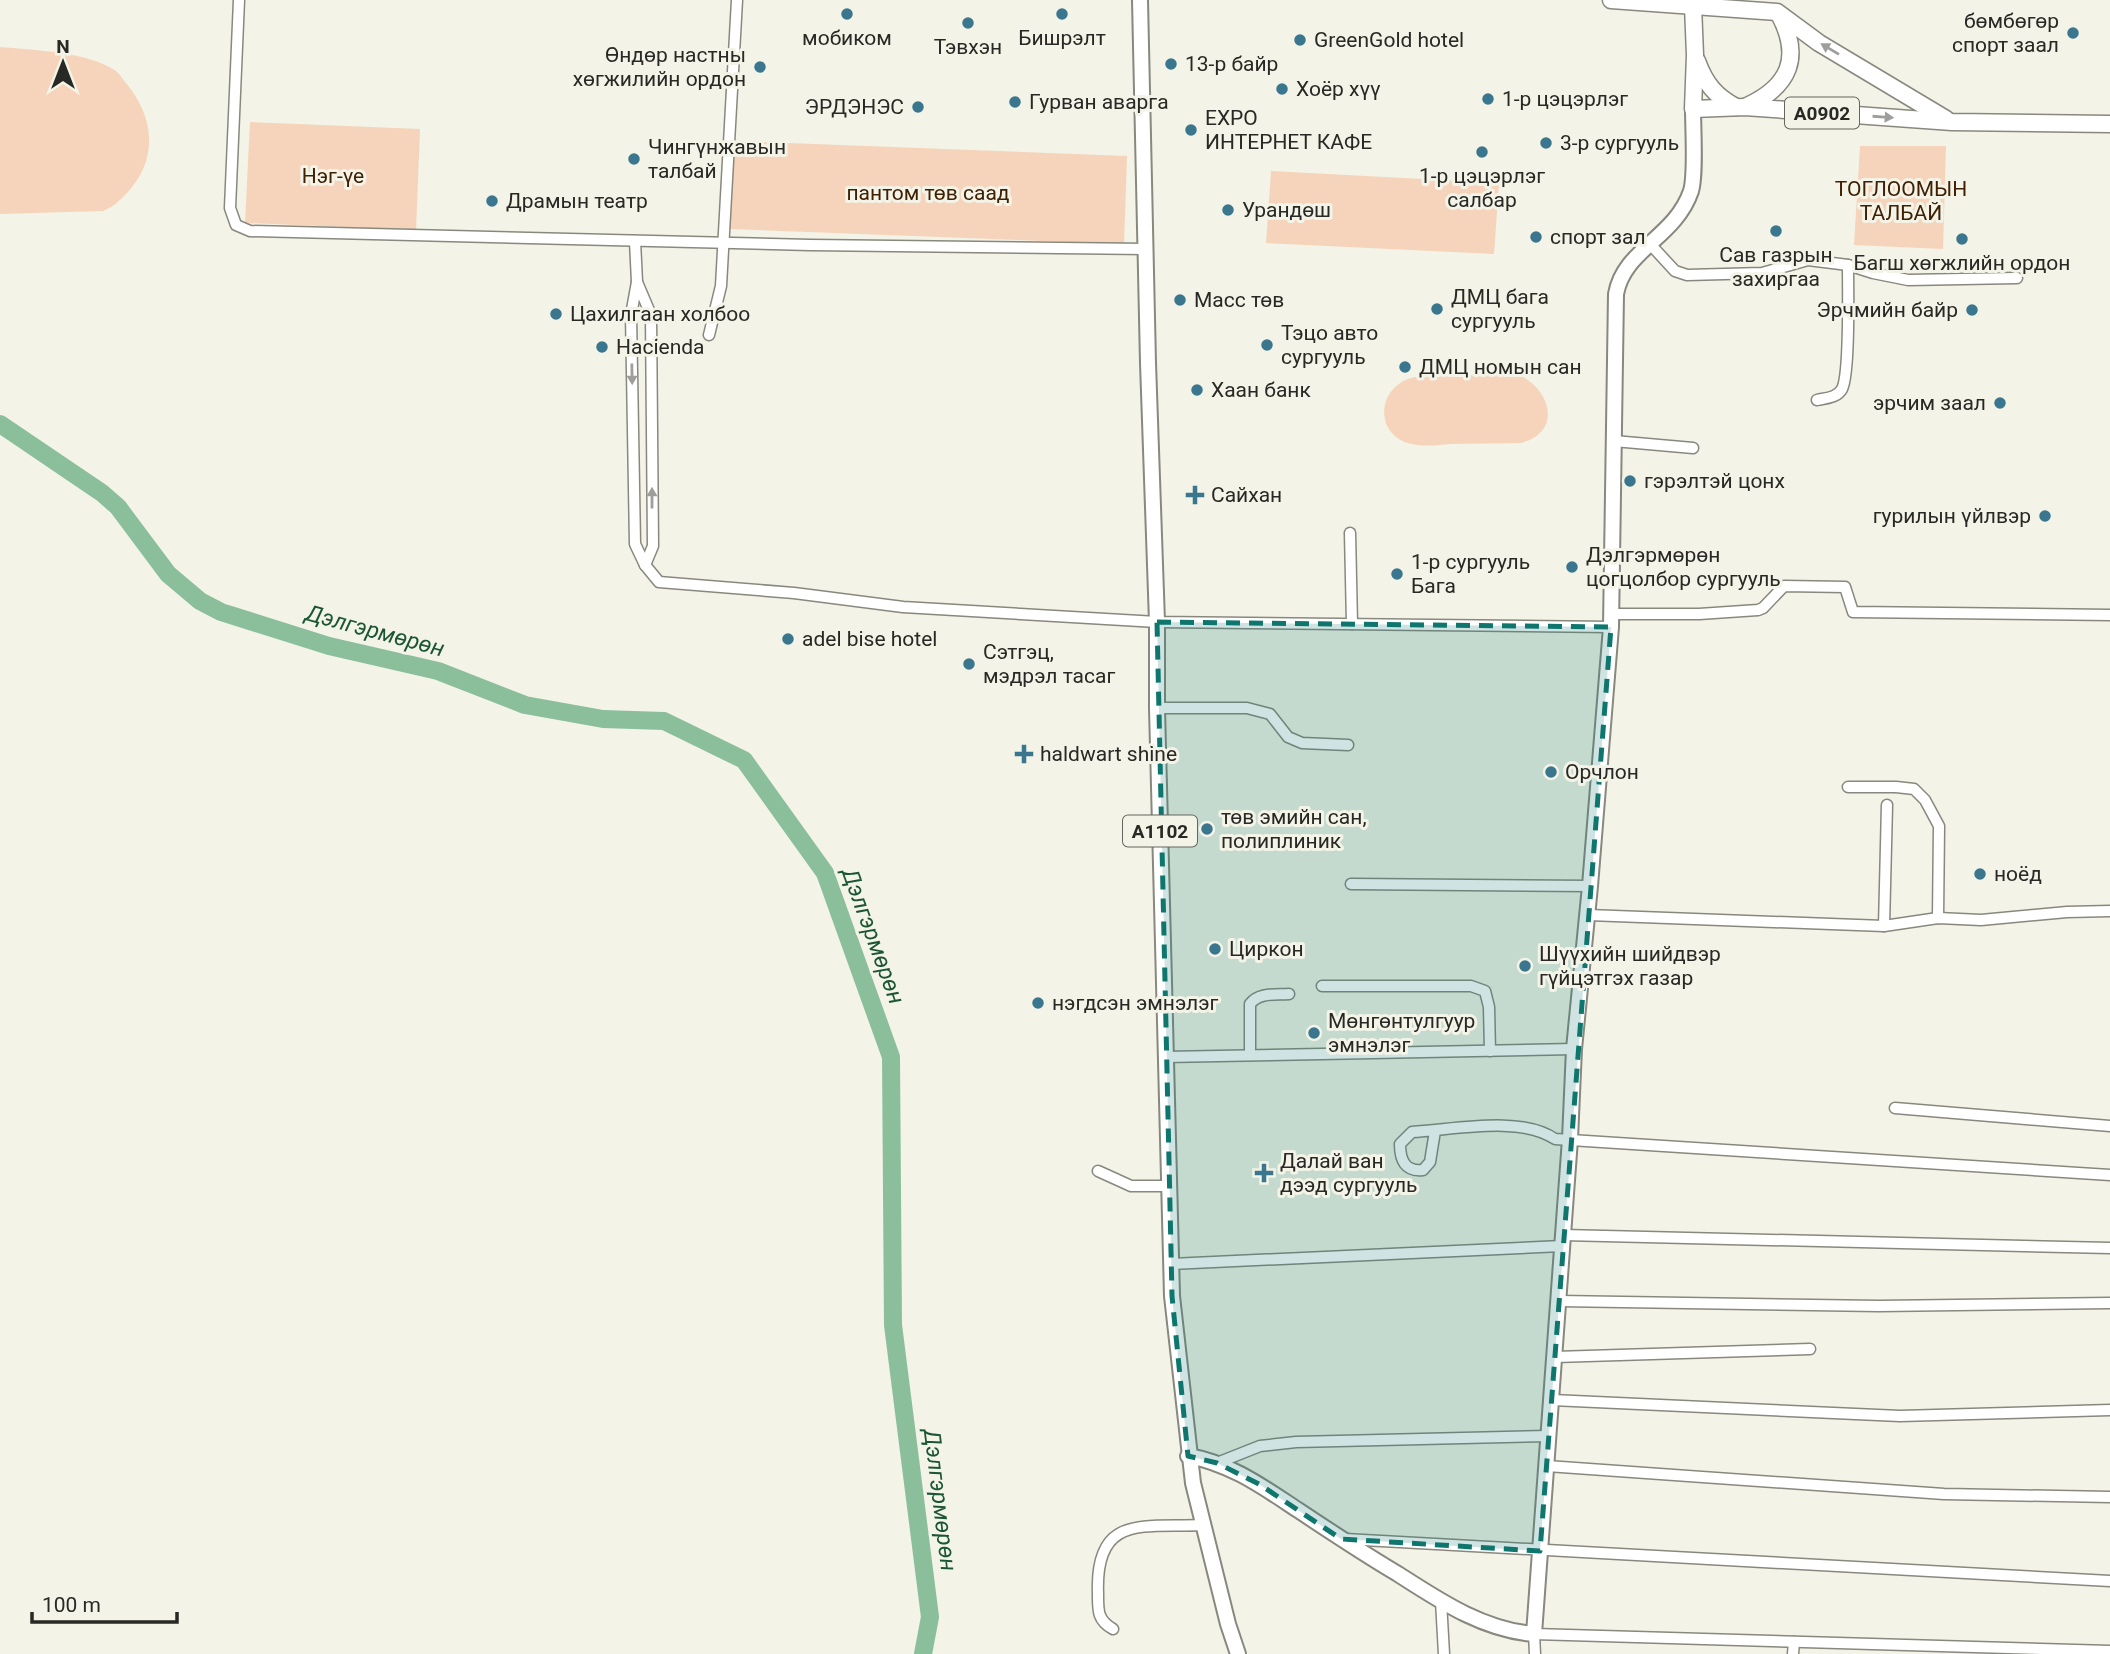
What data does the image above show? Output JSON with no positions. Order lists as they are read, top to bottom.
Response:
{
  "streets": {
    "highway": ["A0902"],
    "main road": ["A1102"]
  },
  "water": ["Дэлгэрмөрөн"],
  "parks": ["Нэг-үе", "ТОГЛООМЫН ТАЛБАЙ", "пантом төв саад"],
  "places": {
    "other": [
      "мобиком",
      "Бишрэлт",
      "Тэвхэн",
      "бөмбөгөр спорт заал",
      "GreenGold hotel",
      "13-р байр",
      "Өндөр настны хөгжилийн ордон",
      "Хоёр хүү",
      "1-р цэцэрлэг",
      "Гурван аварга",
      "ЭРДЭНЭС",
      "EXPO ИНТЕРНЕТ КАФЕ",
      "3-р сургууль",
      "1-р цэцэрлэг салбар",
      "Чингүнжавын талбай",
      "Драмын театр",
      "Урандөш",
      "Сав газрын захиргаа",
      "спорт зал",
      "Багш хөгжлийн ордон",
      "Масс төв",
      "ДМЦ бага сургууль",
      "Эрчмийн байр",
      "Цахилгаан холбоо",
      "Тэцо авто сургууль",
      "Hacienda",
      "ДМЦ номын сан",
      "Хаан банк",
      "эрчим заал",
      "гэрэлтэй цонх",
      "гурилын үйлвэр",
      "Дэлгэрмөрөн цогцолбор сургууль",
      "1-р сургууль Бага",
      "adel bise hotel",
      "Сэтгэц, мэдрэл тасаг",
      "Орчлон",
      "төв эмийн сан, полиплиник",
      "ноёд",
      "Циркон",
      "Шүүхийн шийдвэр гүйцэтгэх газар",
      "нэгдсэн эмнэлэг",
      "Мөнгөнтулгуур эмнэлэг"
    ],
    "health": ["Сайхан", "haldwart shine", "Далай ван дээд сургууль"]
  },
  "scale_bar": "100 m",
  "north": "top"
}
